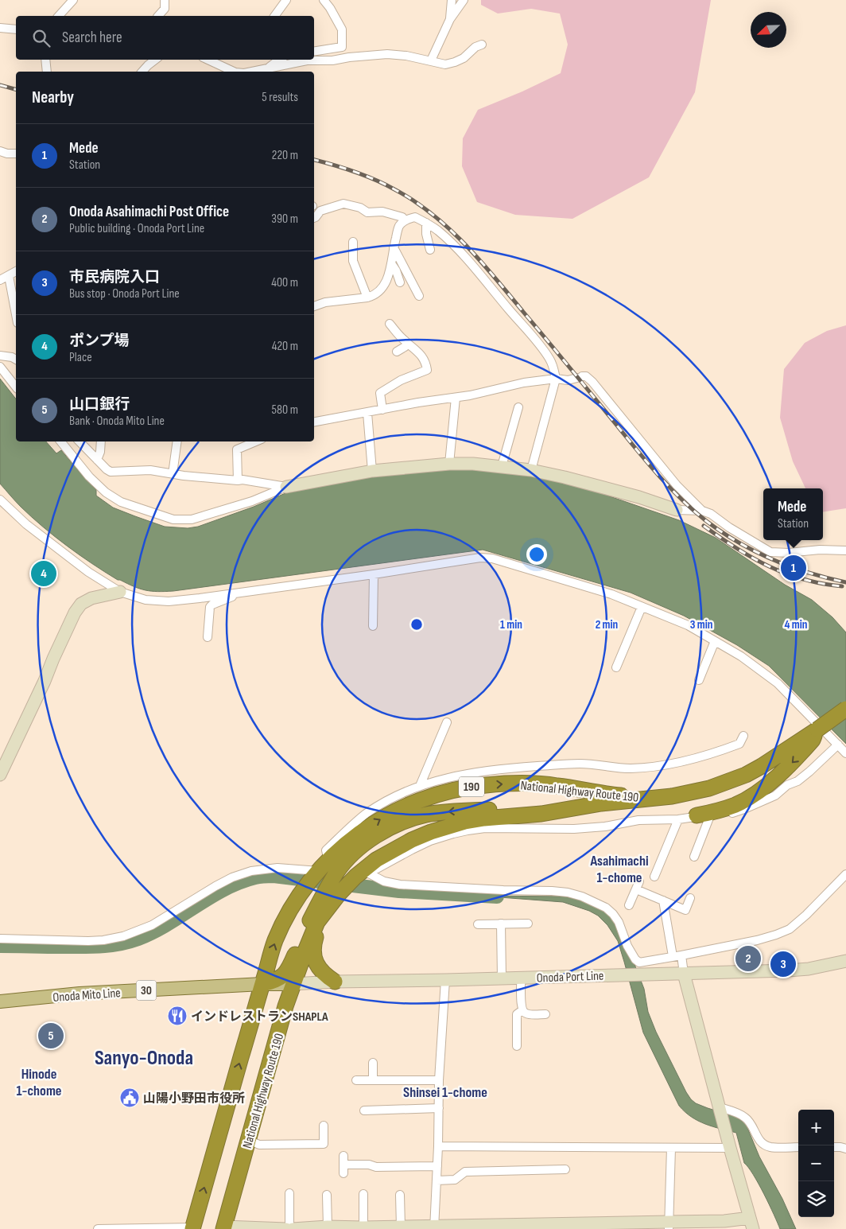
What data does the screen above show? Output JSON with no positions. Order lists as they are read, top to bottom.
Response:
{
  "streets": {
    "highway": ["190", "National Highway Route 190"],
    "main road": ["30", "Onoda Mito Line"],
    "street": ["Onoda Port Line"]
  },
  "crossings": [
    ["National Highway Route 190", "Onoda Port Line"],
    ["National Highway Route 190", "Onoda Mito Line"],
    ["Onoda Port Line", "Onoda Mito Line"]
  ],
  "districts": [
    "Asahimachi 1-chome",
    "Sanyo-Onoda",
    "Hinode 1-chome",
    "Shinsei 1-chome"
  ],
  "places": {
    "restaurant": ["インドレストランSHAPLA"],
    "public building": ["山陽小野田市役所"]
  },
  "north": "bottom left",
  "page": {
    "search": "Search here",
    "heading": ["Nearby", "5 results"],
    "list": [
      {
        "mark": "1",
        "name": "Mede",
        "note": "Station",
        "value": "220 m"
      },
      {
        "mark": "2",
        "name": "Onoda Asahimachi Post Office",
        "note": "Public building · Onoda Port Line",
        "value": "390 m"
      },
      {
        "mark": "3",
        "name": "市民病院入口",
        "note": "Bus stop · Onoda Port Line",
        "value": "400 m"
      },
      {
        "mark": "4",
        "name": "ポンプ場",
        "note": "Place",
        "value": "420 m"
      },
      {
        "mark": "5",
        "name": "山口銀行",
        "note": "Bank · Onoda Mito Line",
        "value": "580 m"
      }
    ],
    "popup": ["Mede", "Station"],
    "pins": [
      "1",
      "4",
      "2",
      "3",
      "5"
    ],
    "map_buttons": ["+", "−"]
  },
  "rings": [
    "1 min",
    "2 min",
    "3 min",
    "4 min"
  ]
}
